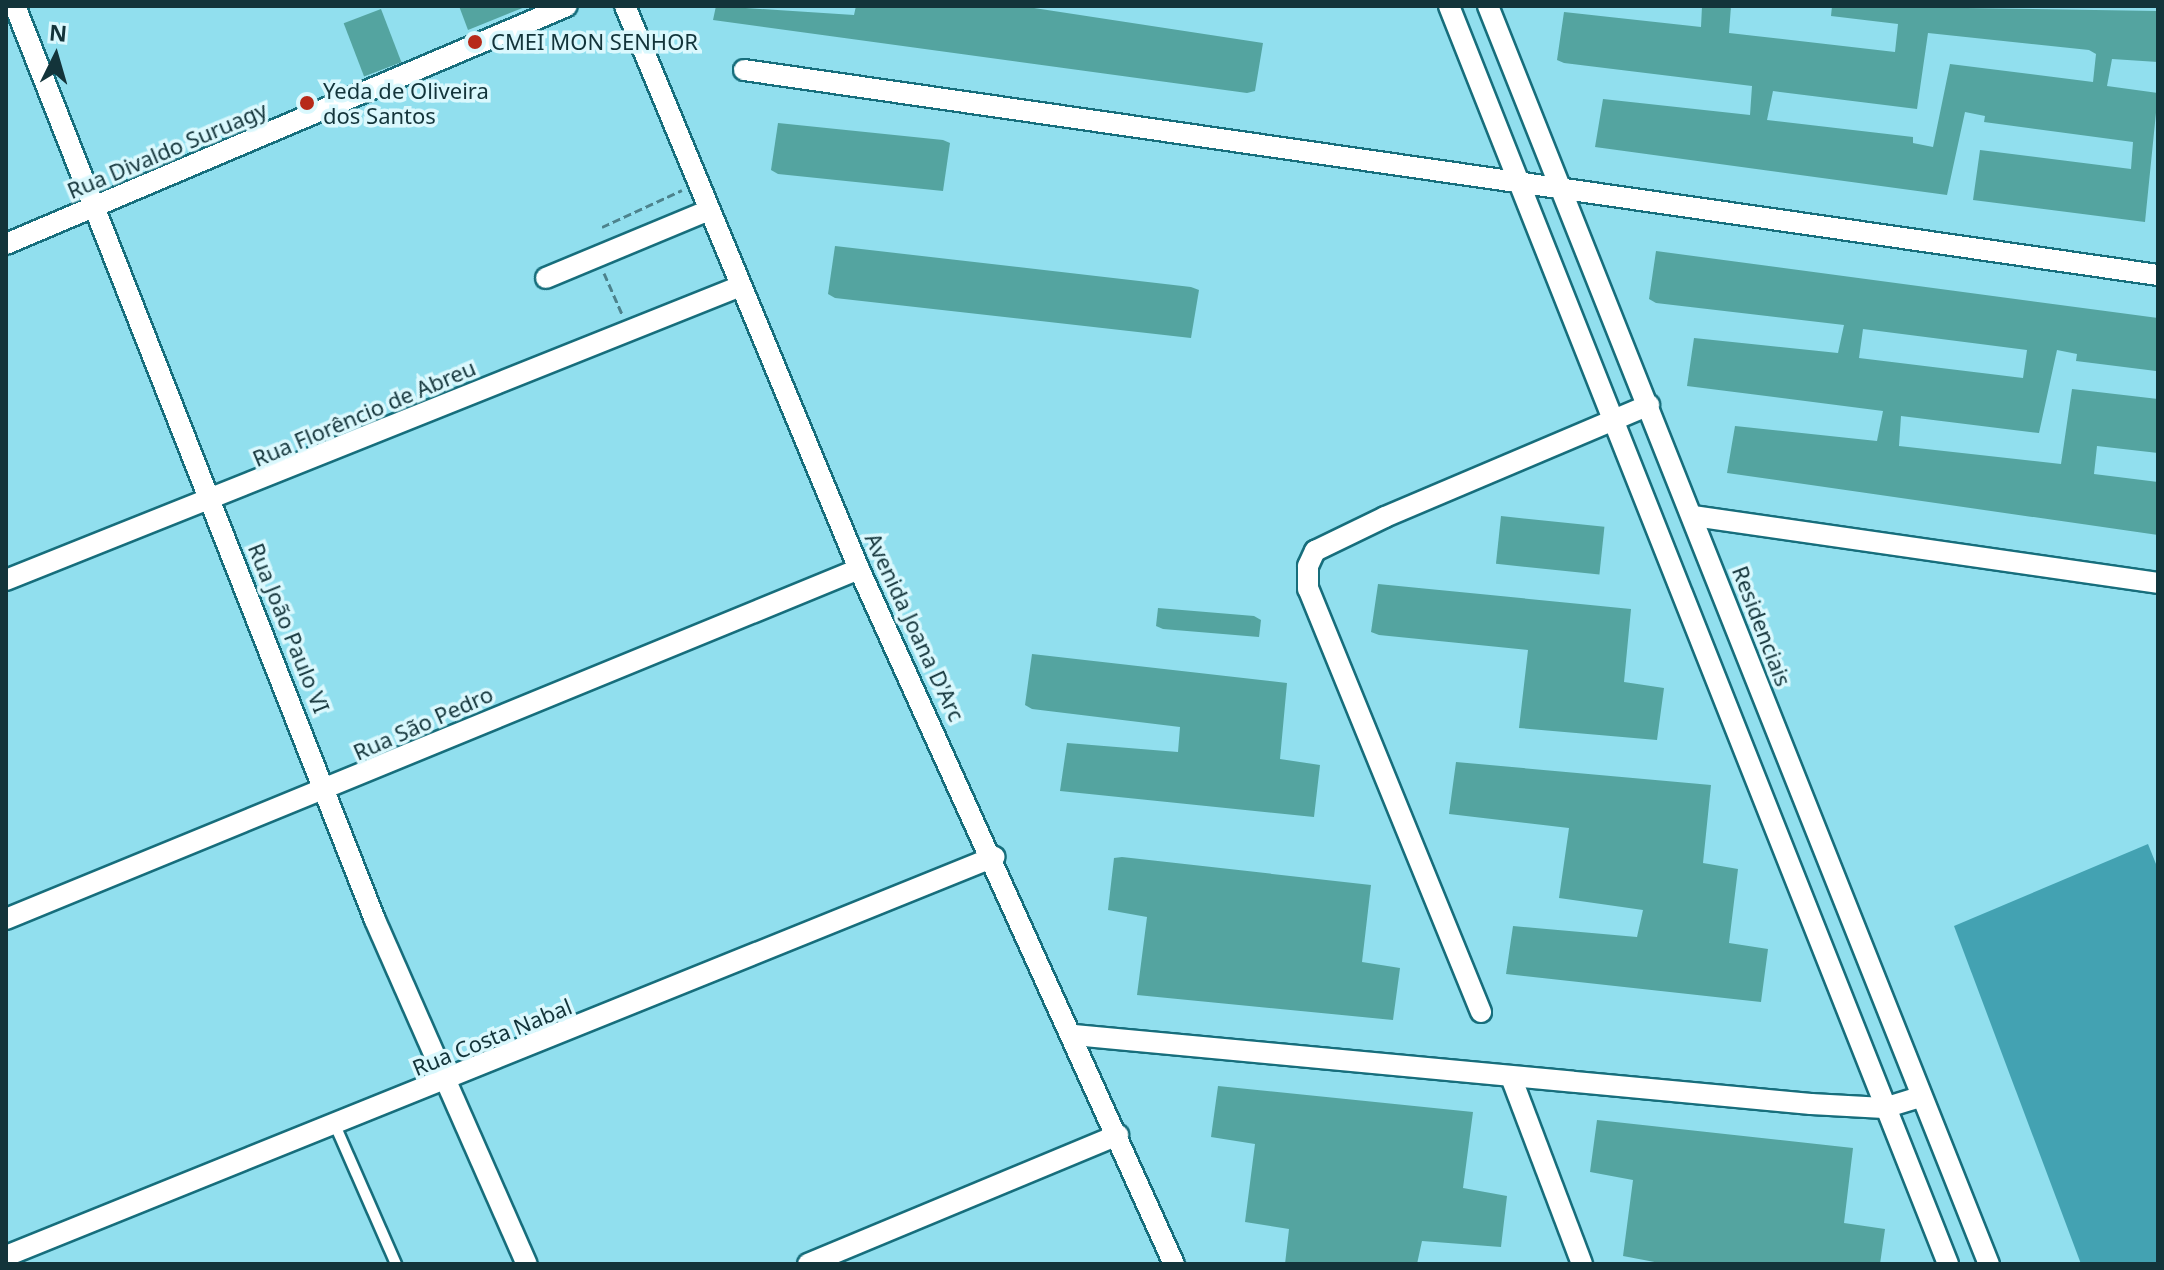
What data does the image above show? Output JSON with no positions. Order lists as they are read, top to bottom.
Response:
{
  "streets": {
    "street": [
      "Rua Divaldo Suruagy",
      "Rua Florêncio de Abreu",
      "Residenciais",
      "Avenida Joana D'Arc",
      "Rua João Paulo VI",
      "Rua São Pedro",
      "Rua Costa Nabal"
    ]
  },
  "crossings": [
    ["Rua Divaldo Suruagy", "Rua João Paulo VI"],
    ["Rua Florêncio de Abreu", "Avenida Joana D'Arc"],
    ["Rua Florêncio de Abreu", "Rua João Paulo VI"],
    ["Avenida Joana D'Arc", "Rua São Pedro"],
    ["Avenida Joana D'Arc", "Rua Costa Nabal"],
    ["Rua João Paulo VI", "Rua São Pedro"],
    ["Rua João Paulo VI", "Rua Costa Nabal"]
  ],
  "places": ["CMEI MON SENHOR", "Yeda de Oliveira dos Santos"],
  "north": "top"
}
